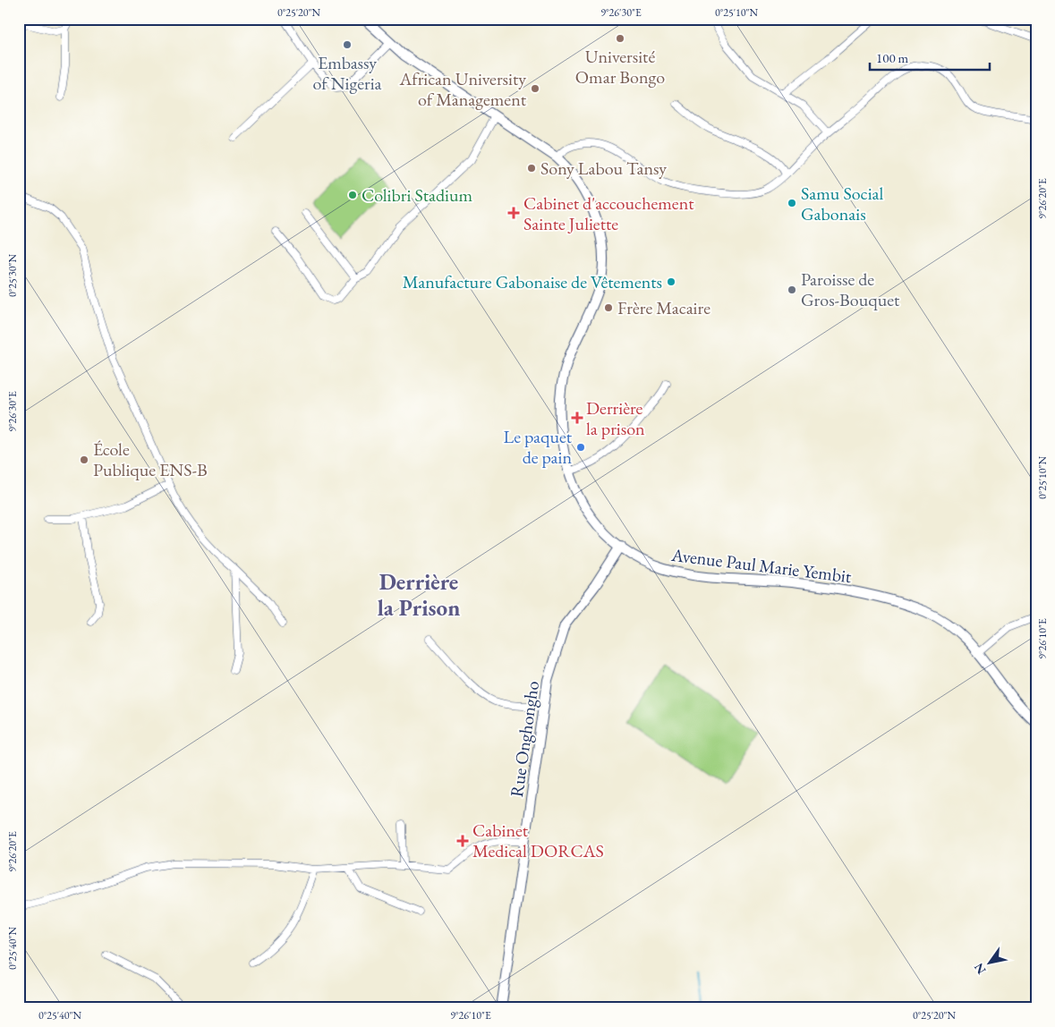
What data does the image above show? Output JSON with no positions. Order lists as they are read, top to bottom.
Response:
{
  "streets": {
    "main road": ["Avenue Paul Marie Yembit", "Rue Onghongho"]
  },
  "crossings": [
    ["Avenue Paul Marie Yembit", "Rue Onghongho"]
  ],
  "districts": ["Derrière la Prison"],
  "places": {
    "other": [
      "Université Omar Bongo",
      "Embassy of Nigeria",
      "African University of Management",
      "Sony Labou Tansy",
      "Colibri Stadium",
      "Samu Social Gabonais",
      "Manufacture Gabonaise de Vêtements",
      "Paroisse de Gros-Bouquet",
      "Frère Macaire",
      "Le paquet de pain",
      "École Publique ENS-B"
    ],
    "health": ["Cabinet d'accouchement Sainte Juliette", "Derrière la prison", "Cabinet Medical DORCAS"]
  },
  "scale_bar": "100 m",
  "north": "bottom left",
  "coordinates": [
    "0°25'20\"N",
    "9°26'30\"E",
    "0°25'10\"N",
    "9°26'20\"E",
    "0°25'30\"N",
    "9°26'10\"E",
    "0°25'40\"N"
  ]
}
